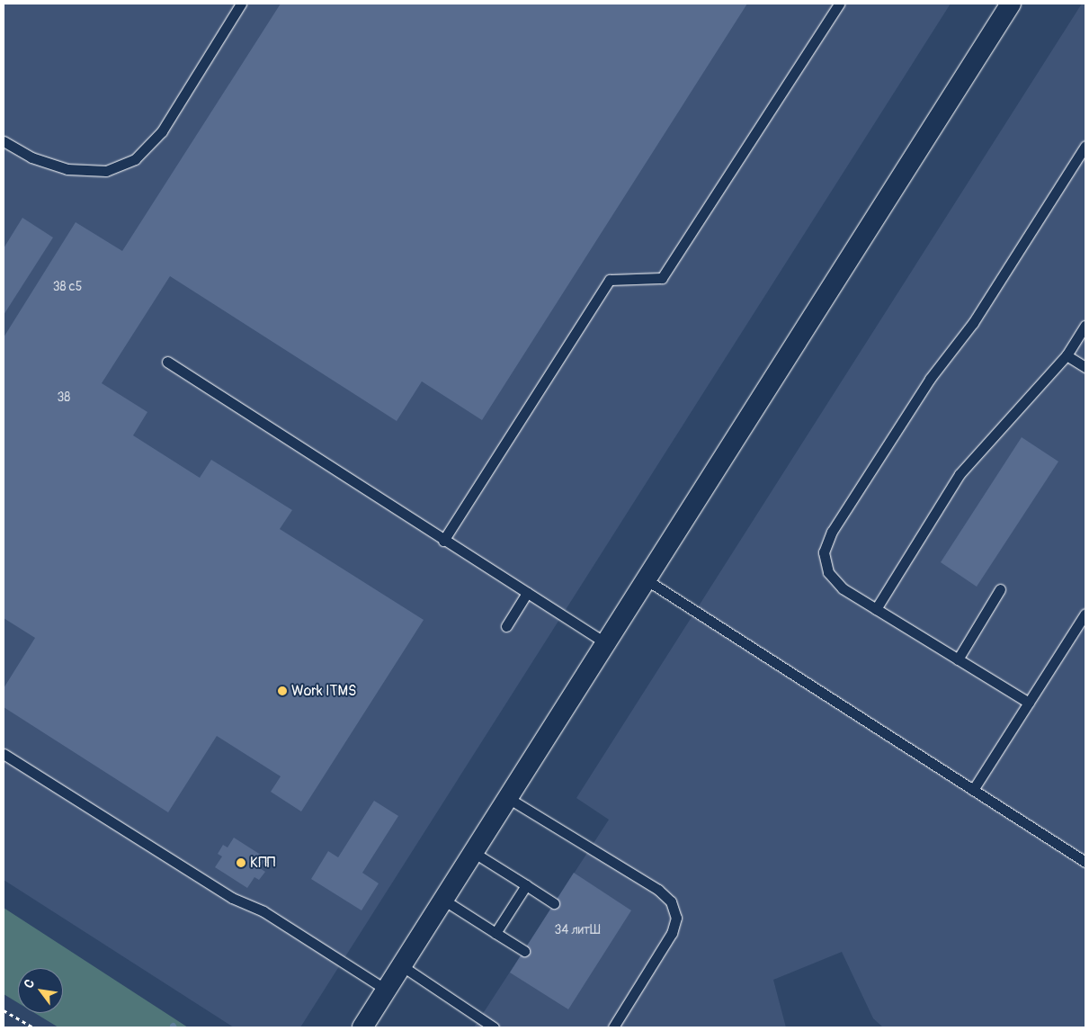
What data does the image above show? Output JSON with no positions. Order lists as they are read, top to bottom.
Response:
{
  "places": ["Work ITMS", "КПП"],
  "house_numbers": ["38 с5", "38", "34 литШ"],
  "north": "top left"
}
